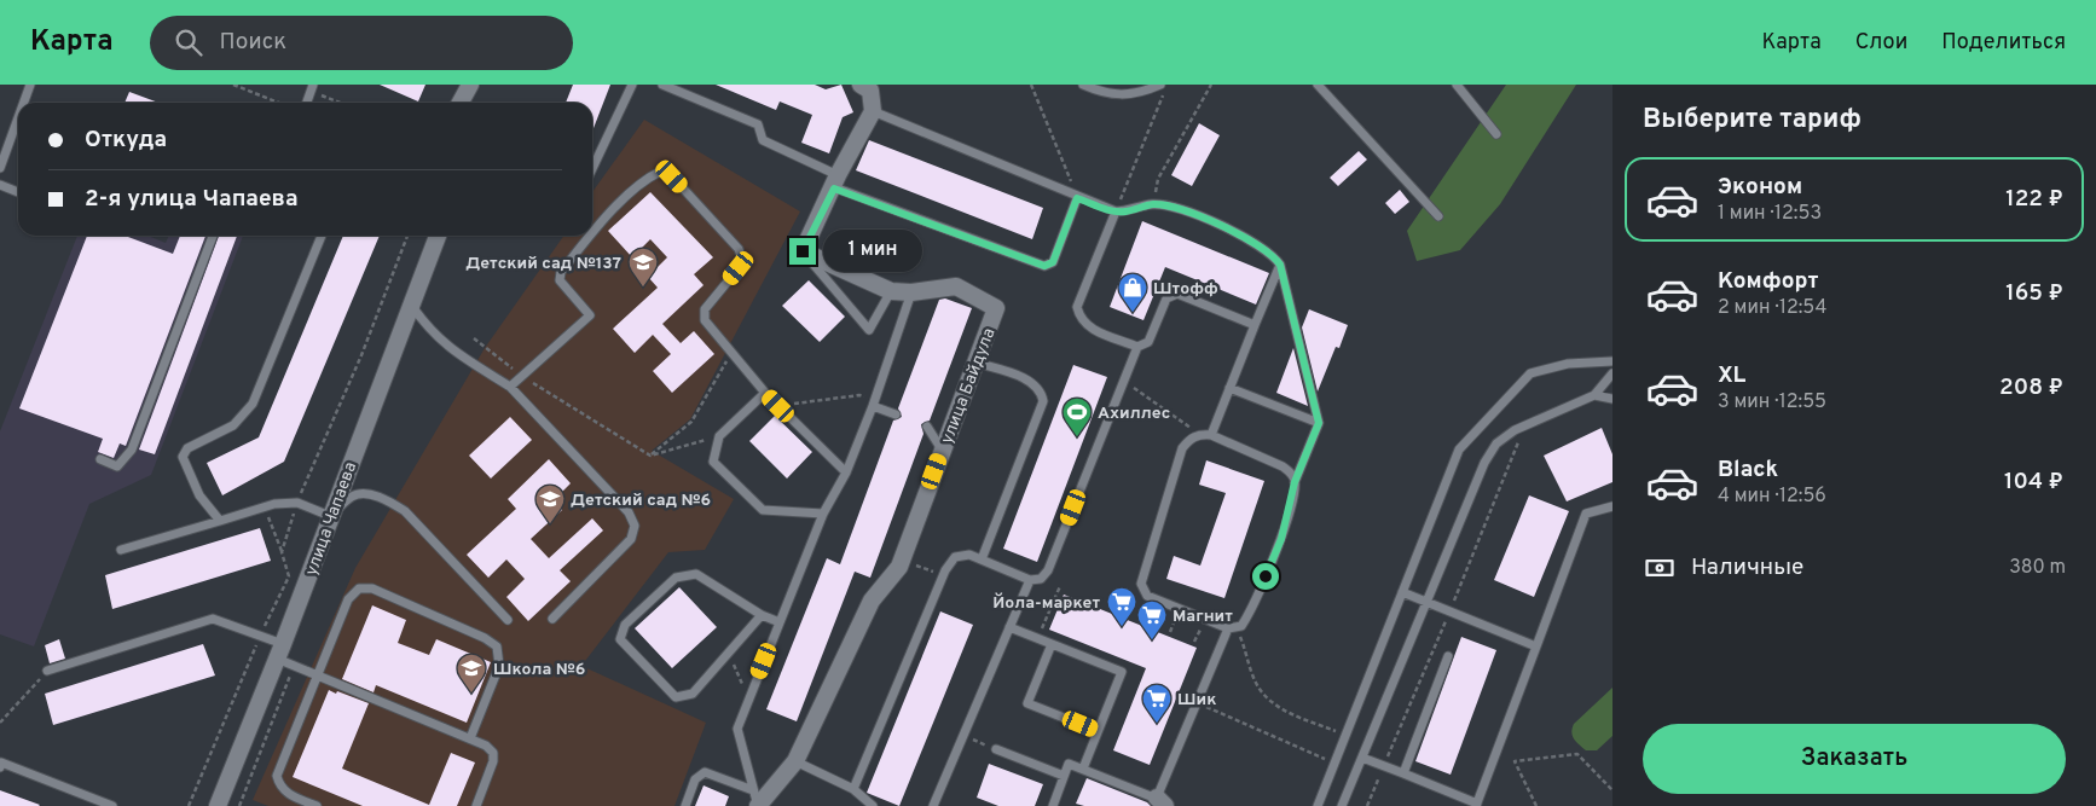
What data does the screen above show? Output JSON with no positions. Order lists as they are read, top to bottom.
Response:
{
  "streets": {
    "street": ["улица Байдула", "улица Чапаева"]
  },
  "places": {
    "school or university": ["Детский сад №137", "Детский сад №6", "Школа №6"],
    "shop": ["Штофф"],
    "sports": ["Ахиллес"],
    "supermarket": ["Йола-маркет", "Магнит", "Шик"]
  },
  "page": {
    "header": "Карта",
    "search": "Поиск",
    "nav": ["Карта", "Слои", "Поделиться"],
    "heading": "Выберите тариф",
    "banner": ["Откуда", "2-я улица Чапаева"],
    "list": [
      {
        "name": "Эконом",
        "note": "1 мин · 12:53",
        "value": "122 ₽"
      },
      {
        "name": "Комфорт",
        "note": "2 мин · 12:54",
        "value": "165 ₽"
      },
      {
        "name": "XL",
        "note": "3 мин · 12:55",
        "value": "208 ₽"
      },
      {
        "name": "Black",
        "note": "4 мин · 12:56",
        "value": "104 ₽"
      }
    ],
    "bubble": "1 мин",
    "pay": ["Наличные", "380 m"],
    "buttons": "Заказать"
  }
}
